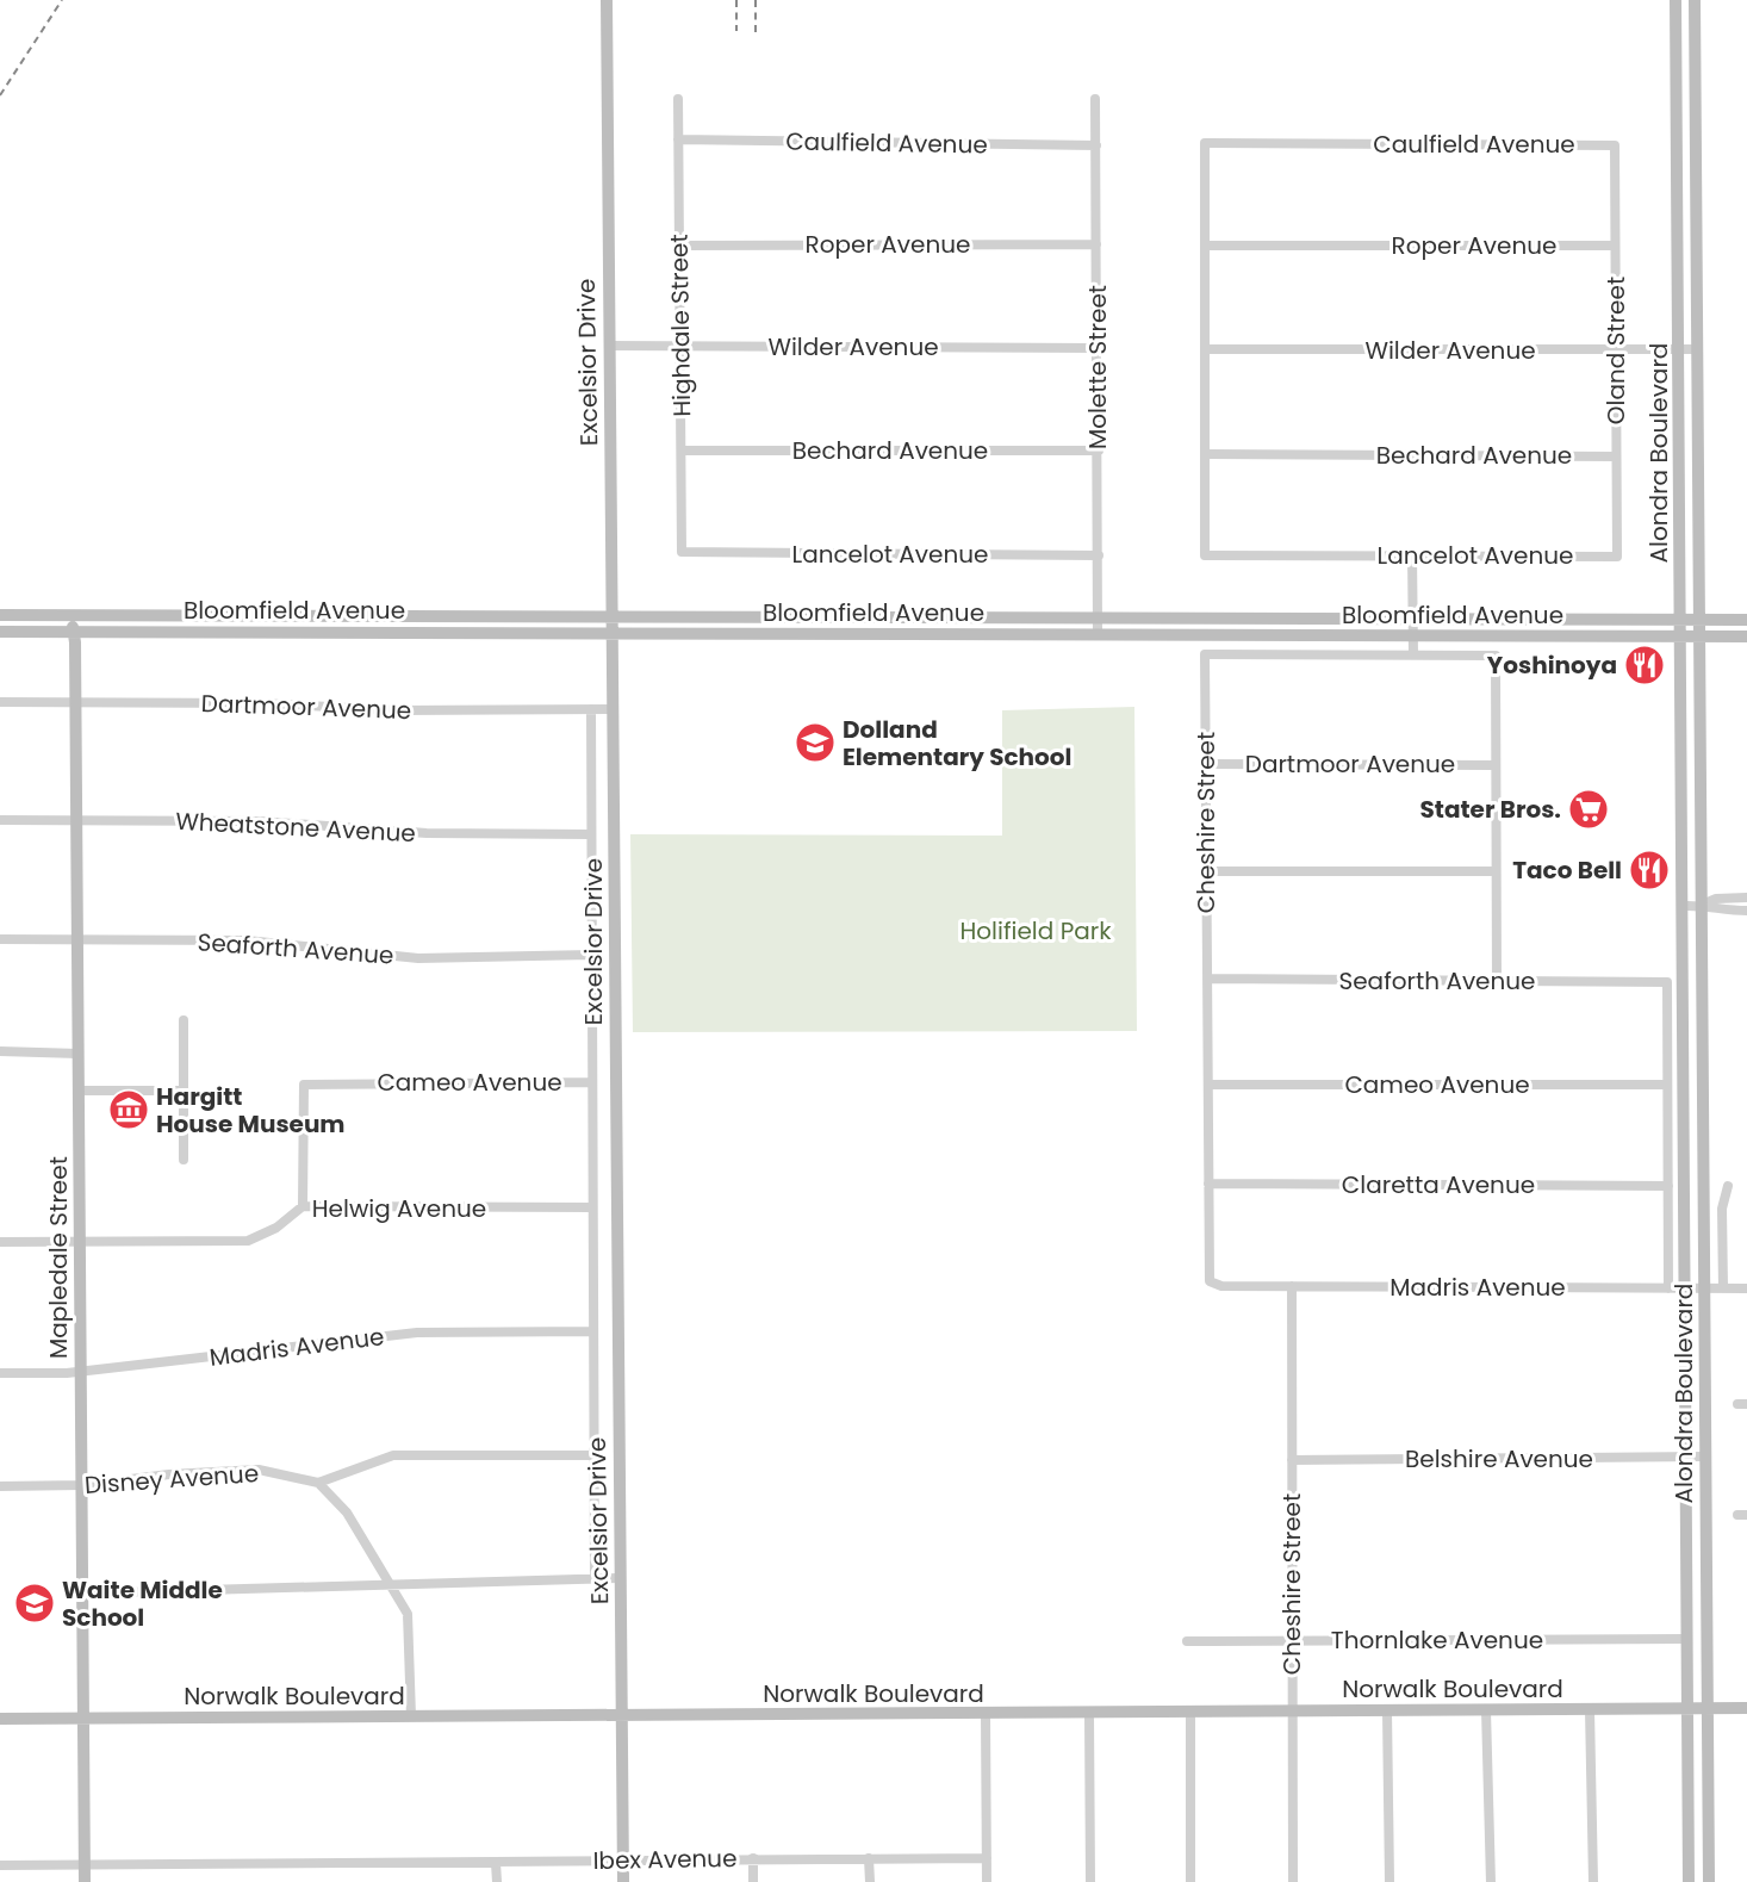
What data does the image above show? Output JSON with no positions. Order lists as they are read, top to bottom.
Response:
{
  "streets": {
    "main road": [
      "Excelsior Drive",
      "Alondra Boulevard",
      "Bloomfield Avenue",
      "Mapledale Street",
      "Norwalk Boulevard"
    ],
    "street": [
      "Caulfield Avenue",
      "Roper Avenue",
      "Highdale Street",
      "Wilder Avenue",
      "Oland Street",
      "Molette Street",
      "Bechard Avenue",
      "Lancelot Avenue",
      "Dartmoor Avenue",
      "Cheshire Street",
      "Wheatstone Avenue",
      "Seaforth Avenue",
      "Cameo Avenue",
      "Claretta Avenue",
      "Helwig Avenue",
      "Madris Avenue",
      "Belshire Avenue",
      "Disney Avenue",
      "Thornlake Avenue",
      "Ibex Avenue"
    ]
  },
  "crossings": [
    ["Caulfield Avenue", "Roper Avenue"],
    ["Caulfield Avenue", "Highdale Street"],
    ["Caulfield Avenue", "Oland Street"],
    ["Caulfield Avenue", "Molette Street"],
    ["Roper Avenue", "Highdale Street"],
    ["Roper Avenue", "Oland Street"],
    ["Roper Avenue", "Molette Street"],
    ["Highdale Street", "Wilder Avenue"],
    ["Highdale Street", "Bechard Avenue"],
    ["Highdale Street", "Lancelot Avenue"],
    ["Wilder Avenue", "Oland Street"],
    ["Wilder Avenue", "Excelsior Drive"],
    ["Wilder Avenue", "Molette Street"],
    ["Wilder Avenue", "Alondra Boulevard"],
    ["Oland Street", "Bechard Avenue"],
    ["Oland Street", "Lancelot Avenue"],
    ["Excelsior Drive", "Bloomfield Avenue"],
    ["Excelsior Drive", "Dartmoor Avenue"],
    ["Excelsior Drive", "Wheatstone Avenue"],
    ["Excelsior Drive", "Seaforth Avenue"],
    ["Excelsior Drive", "Cameo Avenue"],
    ["Excelsior Drive", "Helwig Avenue"],
    ["Excelsior Drive", "Madris Avenue"],
    ["Excelsior Drive", "Norwalk Boulevard"],
    ["Excelsior Drive", "Ibex Avenue"],
    ["Molette Street", "Bechard Avenue"],
    ["Molette Street", "Lancelot Avenue"],
    ["Molette Street", "Bloomfield Avenue"],
    ["Bechard Avenue", "Lancelot Avenue"],
    ["Alondra Boulevard", "Bloomfield Avenue"],
    ["Alondra Boulevard", "Seaforth Avenue"],
    ["Alondra Boulevard", "Cameo Avenue"],
    ["Alondra Boulevard", "Claretta Avenue"],
    ["Alondra Boulevard", "Madris Avenue"],
    ["Alondra Boulevard", "Belshire Avenue"],
    ["Alondra Boulevard", "Thornlake Avenue"],
    ["Alondra Boulevard", "Norwalk Boulevard"],
    ["Bloomfield Avenue", "Mapledale Street"],
    ["Dartmoor Avenue", "Cheshire Street"],
    ["Dartmoor Avenue", "Mapledale Street"],
    ["Cheshire Street", "Seaforth Avenue"],
    ["Cheshire Street", "Cameo Avenue"],
    ["Cheshire Street", "Claretta Avenue"],
    ["Cheshire Street", "Madris Avenue"],
    ["Cheshire Street", "Belshire Avenue"],
    ["Cheshire Street", "Thornlake Avenue"],
    ["Cheshire Street", "Norwalk Boulevard"],
    ["Wheatstone Avenue", "Mapledale Street"],
    ["Seaforth Avenue", "Mapledale Street"],
    ["Cameo Avenue", "Helwig Avenue"],
    ["Helwig Avenue", "Mapledale Street"],
    ["Mapledale Street", "Madris Avenue"],
    ["Mapledale Street", "Disney Avenue"],
    ["Mapledale Street", "Norwalk Boulevard"],
    ["Mapledale Street", "Ibex Avenue"]
  ],
  "parks": ["Holifield Park"],
  "places": {
    "restaurant": ["Yoshinoya", "Taco Bell"],
    "school or university": ["Dolland Elementary School", "Waite Middle School"],
    "supermarket": ["Stater Bros."],
    "museum": ["Hargitt House Museum"]
  }
}
